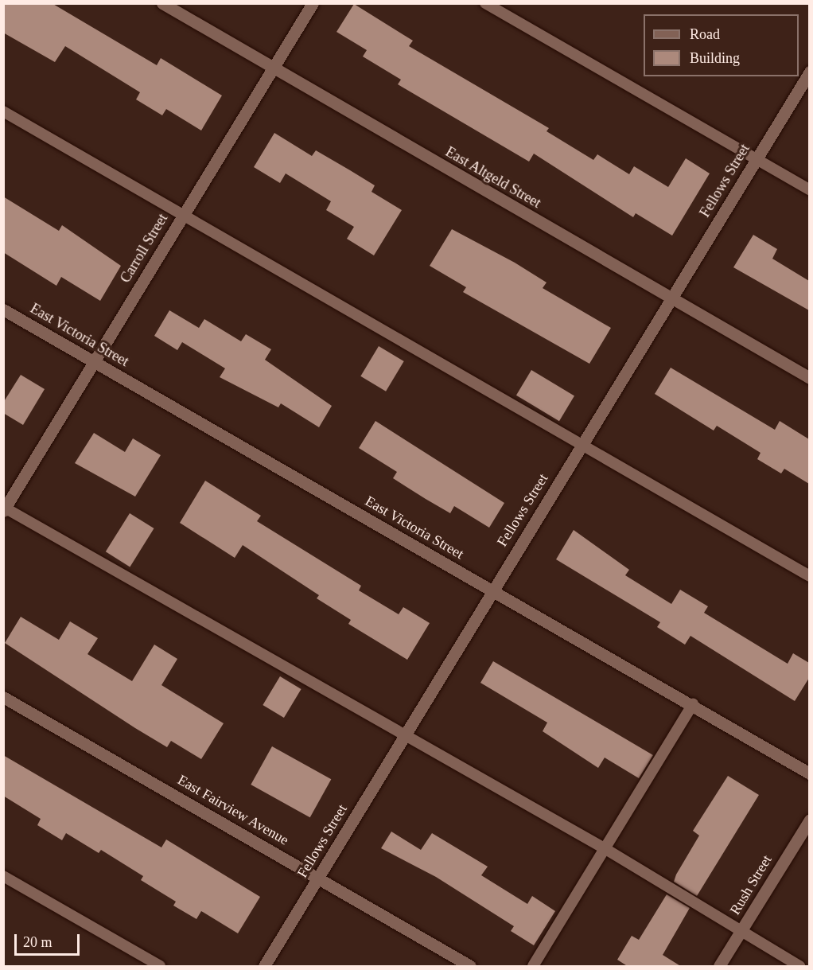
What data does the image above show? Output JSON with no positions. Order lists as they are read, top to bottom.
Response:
{
  "streets": {
    "street": [
      "East Altgeld Street",
      "Fellows Street",
      "Carroll Street",
      "East Victoria Street",
      "East Fairview Avenue",
      "Rush Street"
    ]
  },
  "crossings": [
    ["East Altgeld Street", "Fellows Street"],
    ["East Altgeld Street", "Carroll Street"],
    ["Fellows Street", "East Victoria Street"],
    ["Fellows Street", "East Fairview Avenue"],
    ["Carroll Street", "East Victoria Street"]
  ],
  "legend": ["Road", "Building"],
  "scale_bar": "20 m"
}
